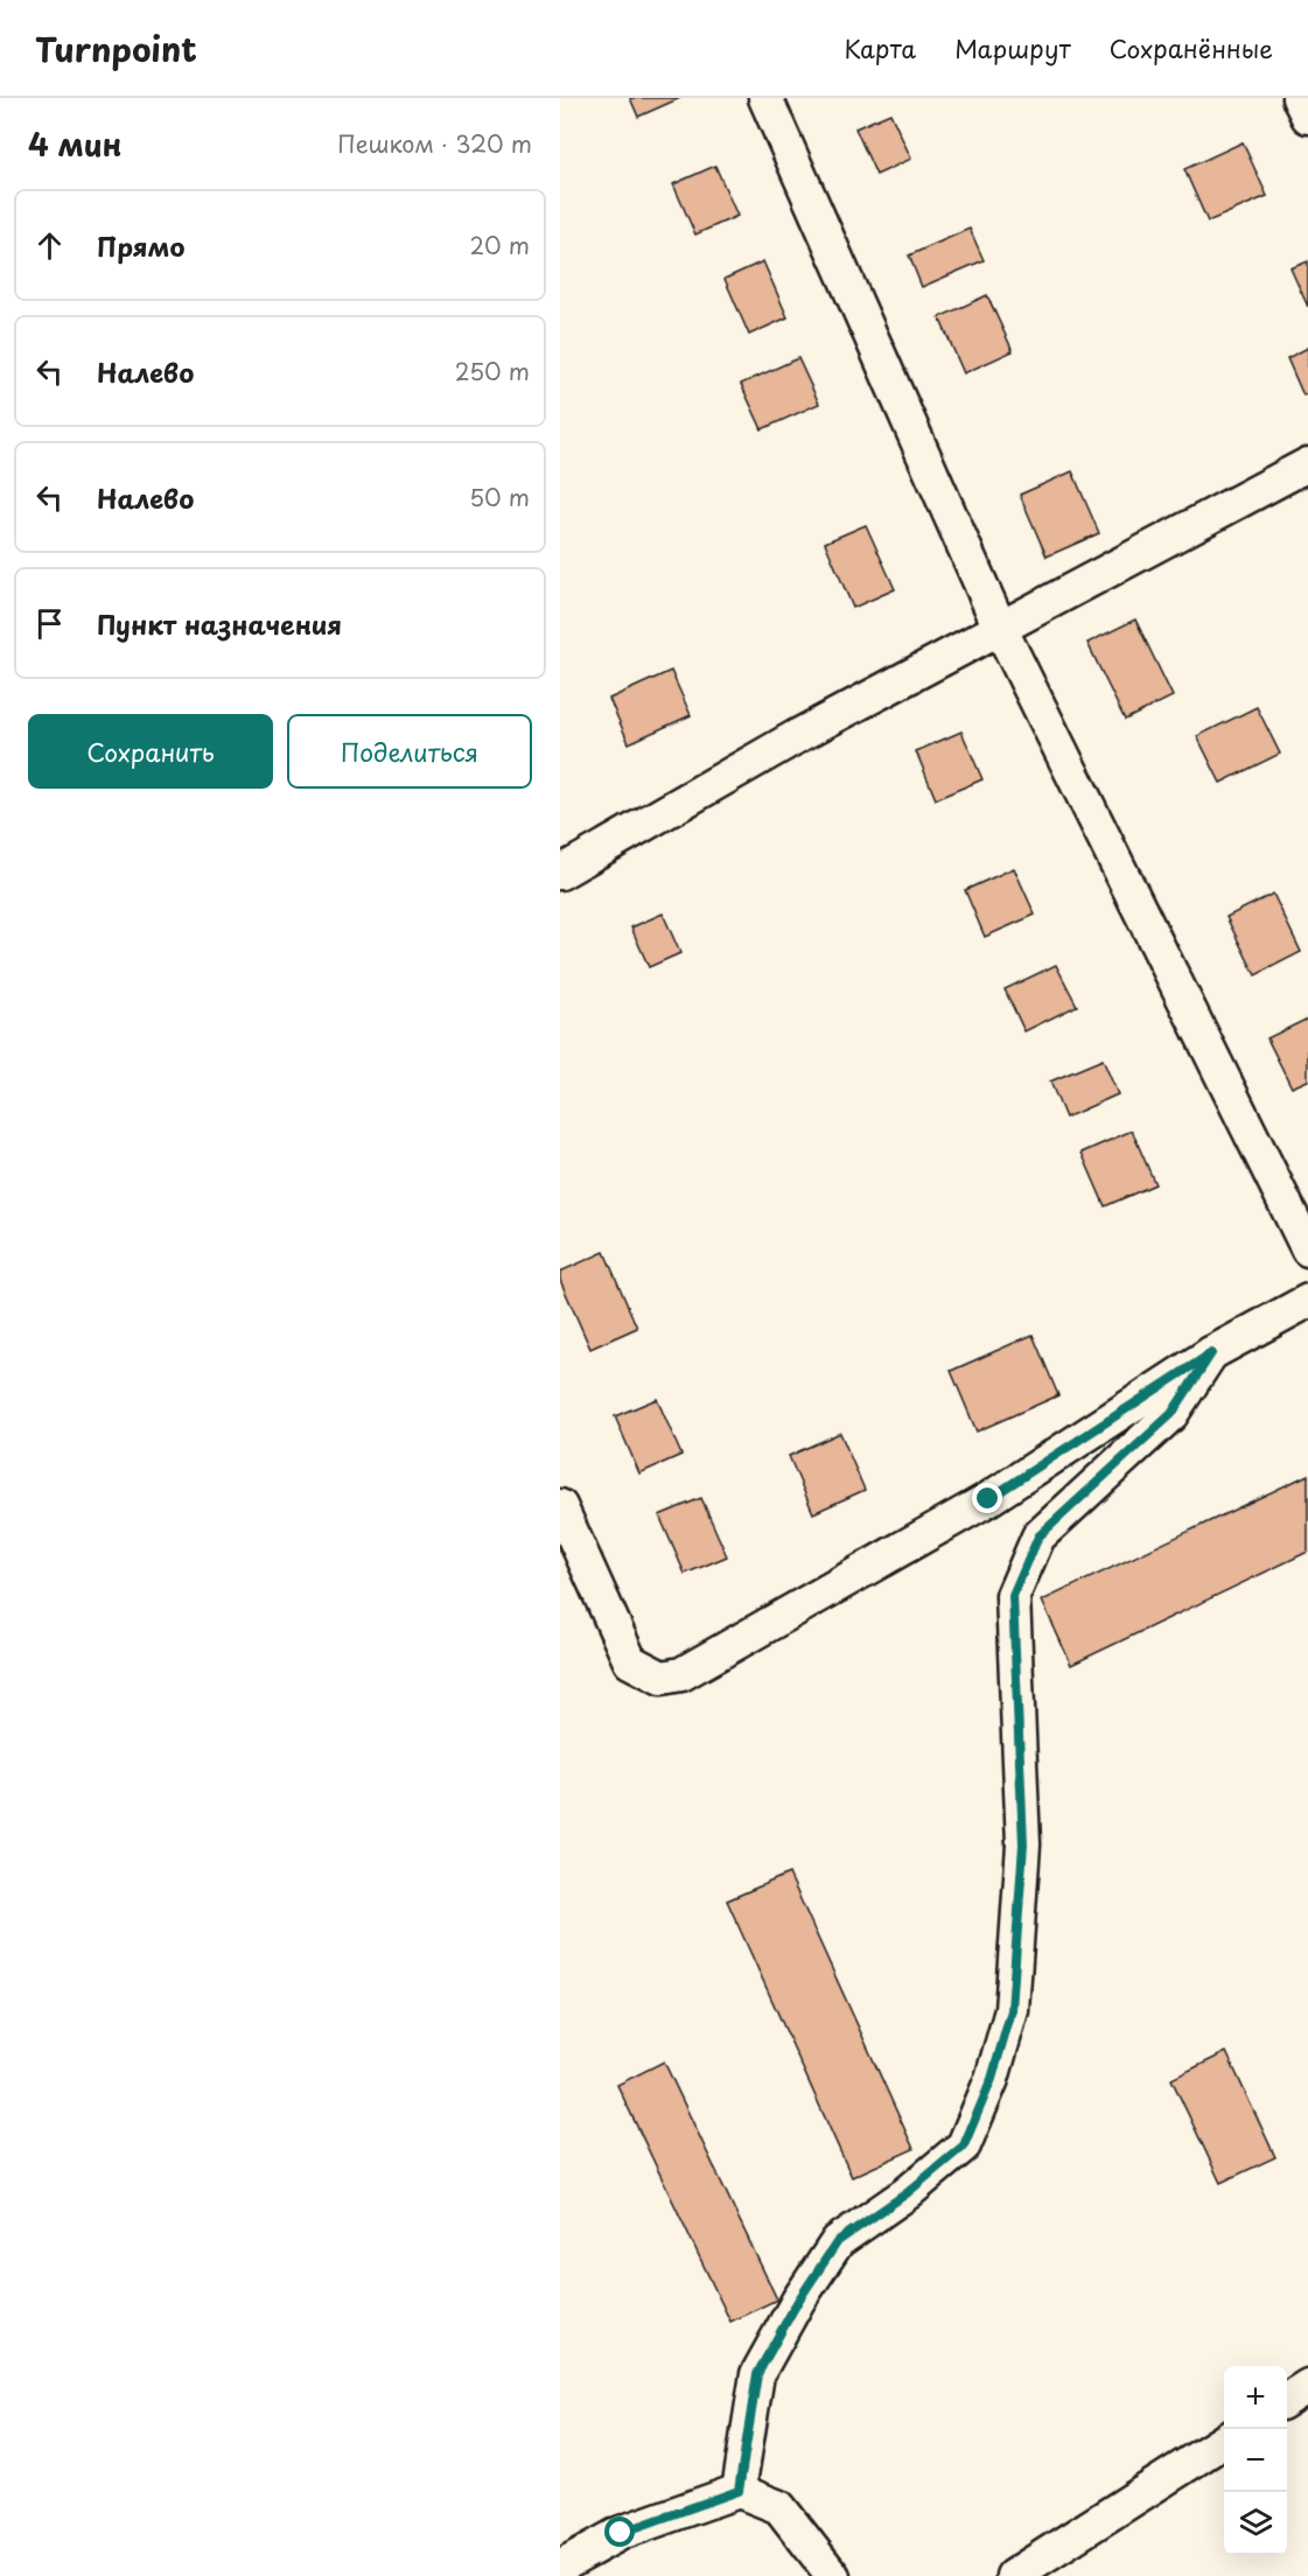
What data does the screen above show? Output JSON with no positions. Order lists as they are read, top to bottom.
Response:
{
  "page": {
    "header": "Turnpoint",
    "nav": ["Карта", "Маршрут", "Сохранённые"],
    "heading": ["4 мин", "Пешком · 320 m"],
    "list": [
      ["Прямо", "20 m"],
      ["Налево", "250 m"],
      ["Налево", "50 m"],
      "Пункт назначения"
    ],
    "buttons": ["Сохранить", "Поделиться"],
    "map_buttons": ["+", "−"]
  }
}
